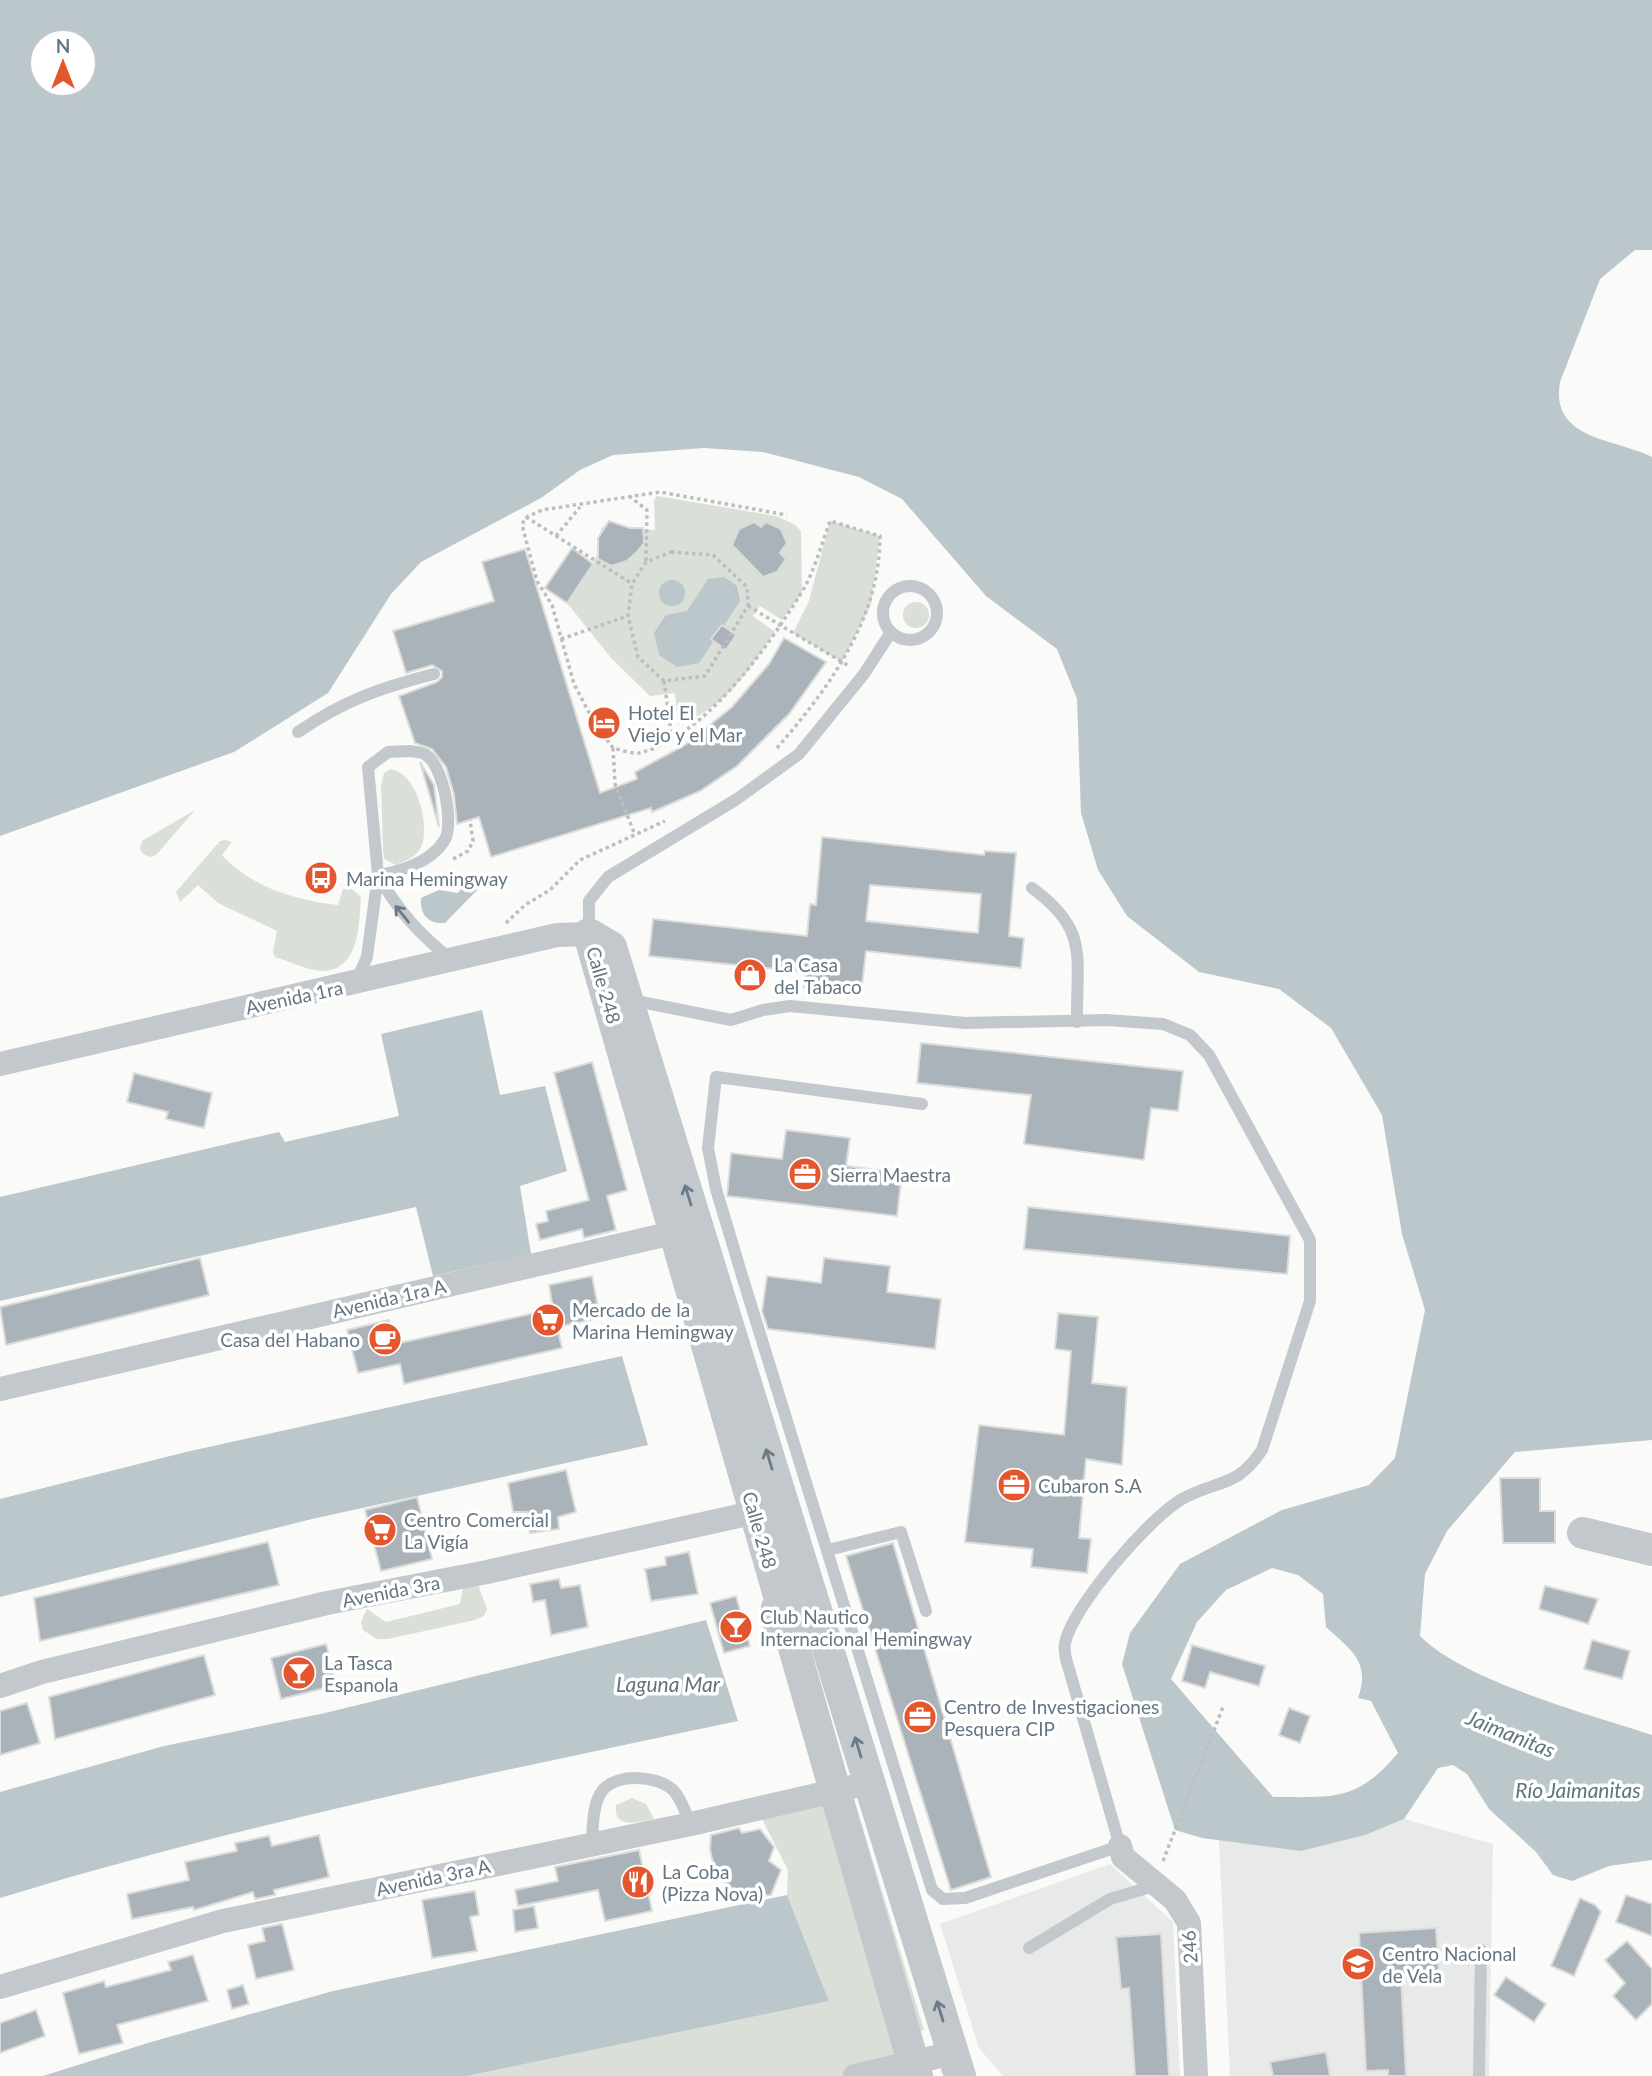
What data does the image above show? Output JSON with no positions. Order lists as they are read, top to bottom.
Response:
{
  "streets": {
    "street": [
      "Calle 248",
      "Avenida 1ra",
      "Avenida 1ra A",
      "Avenida 3ra",
      "Avenida 3ra A",
      "246"
    ]
  },
  "crossings": [
    ["Calle 248", "Avenida 1ra"],
    ["Calle 248", "Avenida 1ra A"],
    ["Calle 248", "Avenida 3ra"],
    ["Calle 248", "Avenida 3ra A"]
  ],
  "water": ["Laguna Mar", "Jaimanitas", "Río Jaimanitas"],
  "places": {
    "hotel": ["Hotel El Viejo y el Mar"],
    "bus stop": ["Marina Hemingway"],
    "shop": ["La Casa del Tabaco"],
    "office": ["Sierra Maestra", "Cubaron S.A", "Centro de Investigaciones Pesquera CIP"],
    "supermarket": ["Mercado de la Marina Hemingway", "Centro Comercial La Vigía"],
    "cafe": ["Casa del Habano"],
    "bar": ["Club Nautico Internacional Hemingway", "La Tasca Espanola"],
    "restaurant": ["La Coba (Pizza Nova)"],
    "school or university": ["Centro Nacional de Vela"]
  },
  "north": "top"
}
